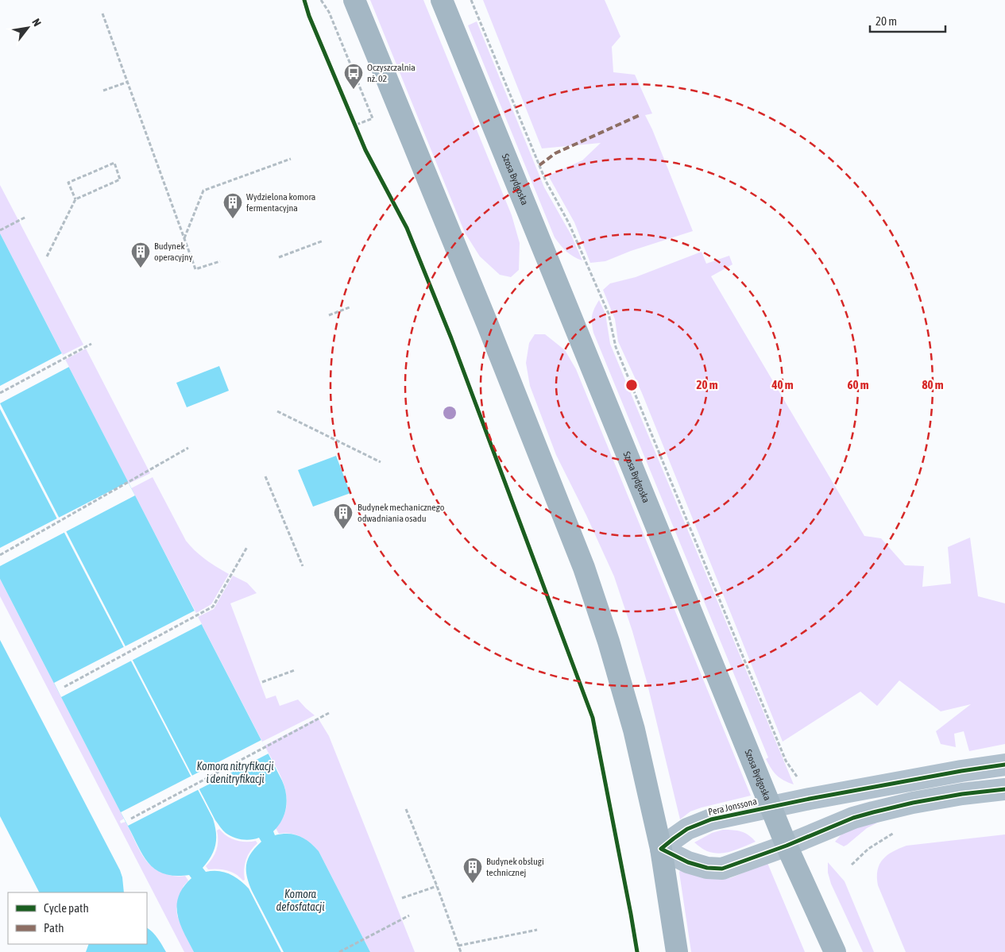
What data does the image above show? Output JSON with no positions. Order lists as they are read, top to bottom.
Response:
{
  "streets": {
    "main road": ["Szosa Bydgoska"],
    "street": ["Pera Jonssona"]
  },
  "crossings": [
    ["Szosa Bydgoska", "Pera Jonssona"]
  ],
  "water": ["Komora nitryfikacji i denitryfikacji", "Komora defosfatacji"],
  "places": {
    "bus stop": ["Oczyszczalnia nż. 02"],
    "building": [
      "Wydzielona komora fermentacyjna",
      "Budynek operacyjny",
      "Budynek mechanicznego odwadniania osadu",
      "Budynek obsługi technicznej"
    ]
  },
  "legend": ["Cycle path", "Path"],
  "scale_bar": "20 m",
  "north": "top right",
  "rings": [
    "20 m",
    "40 m",
    "60 m",
    "80 m"
  ]
}
